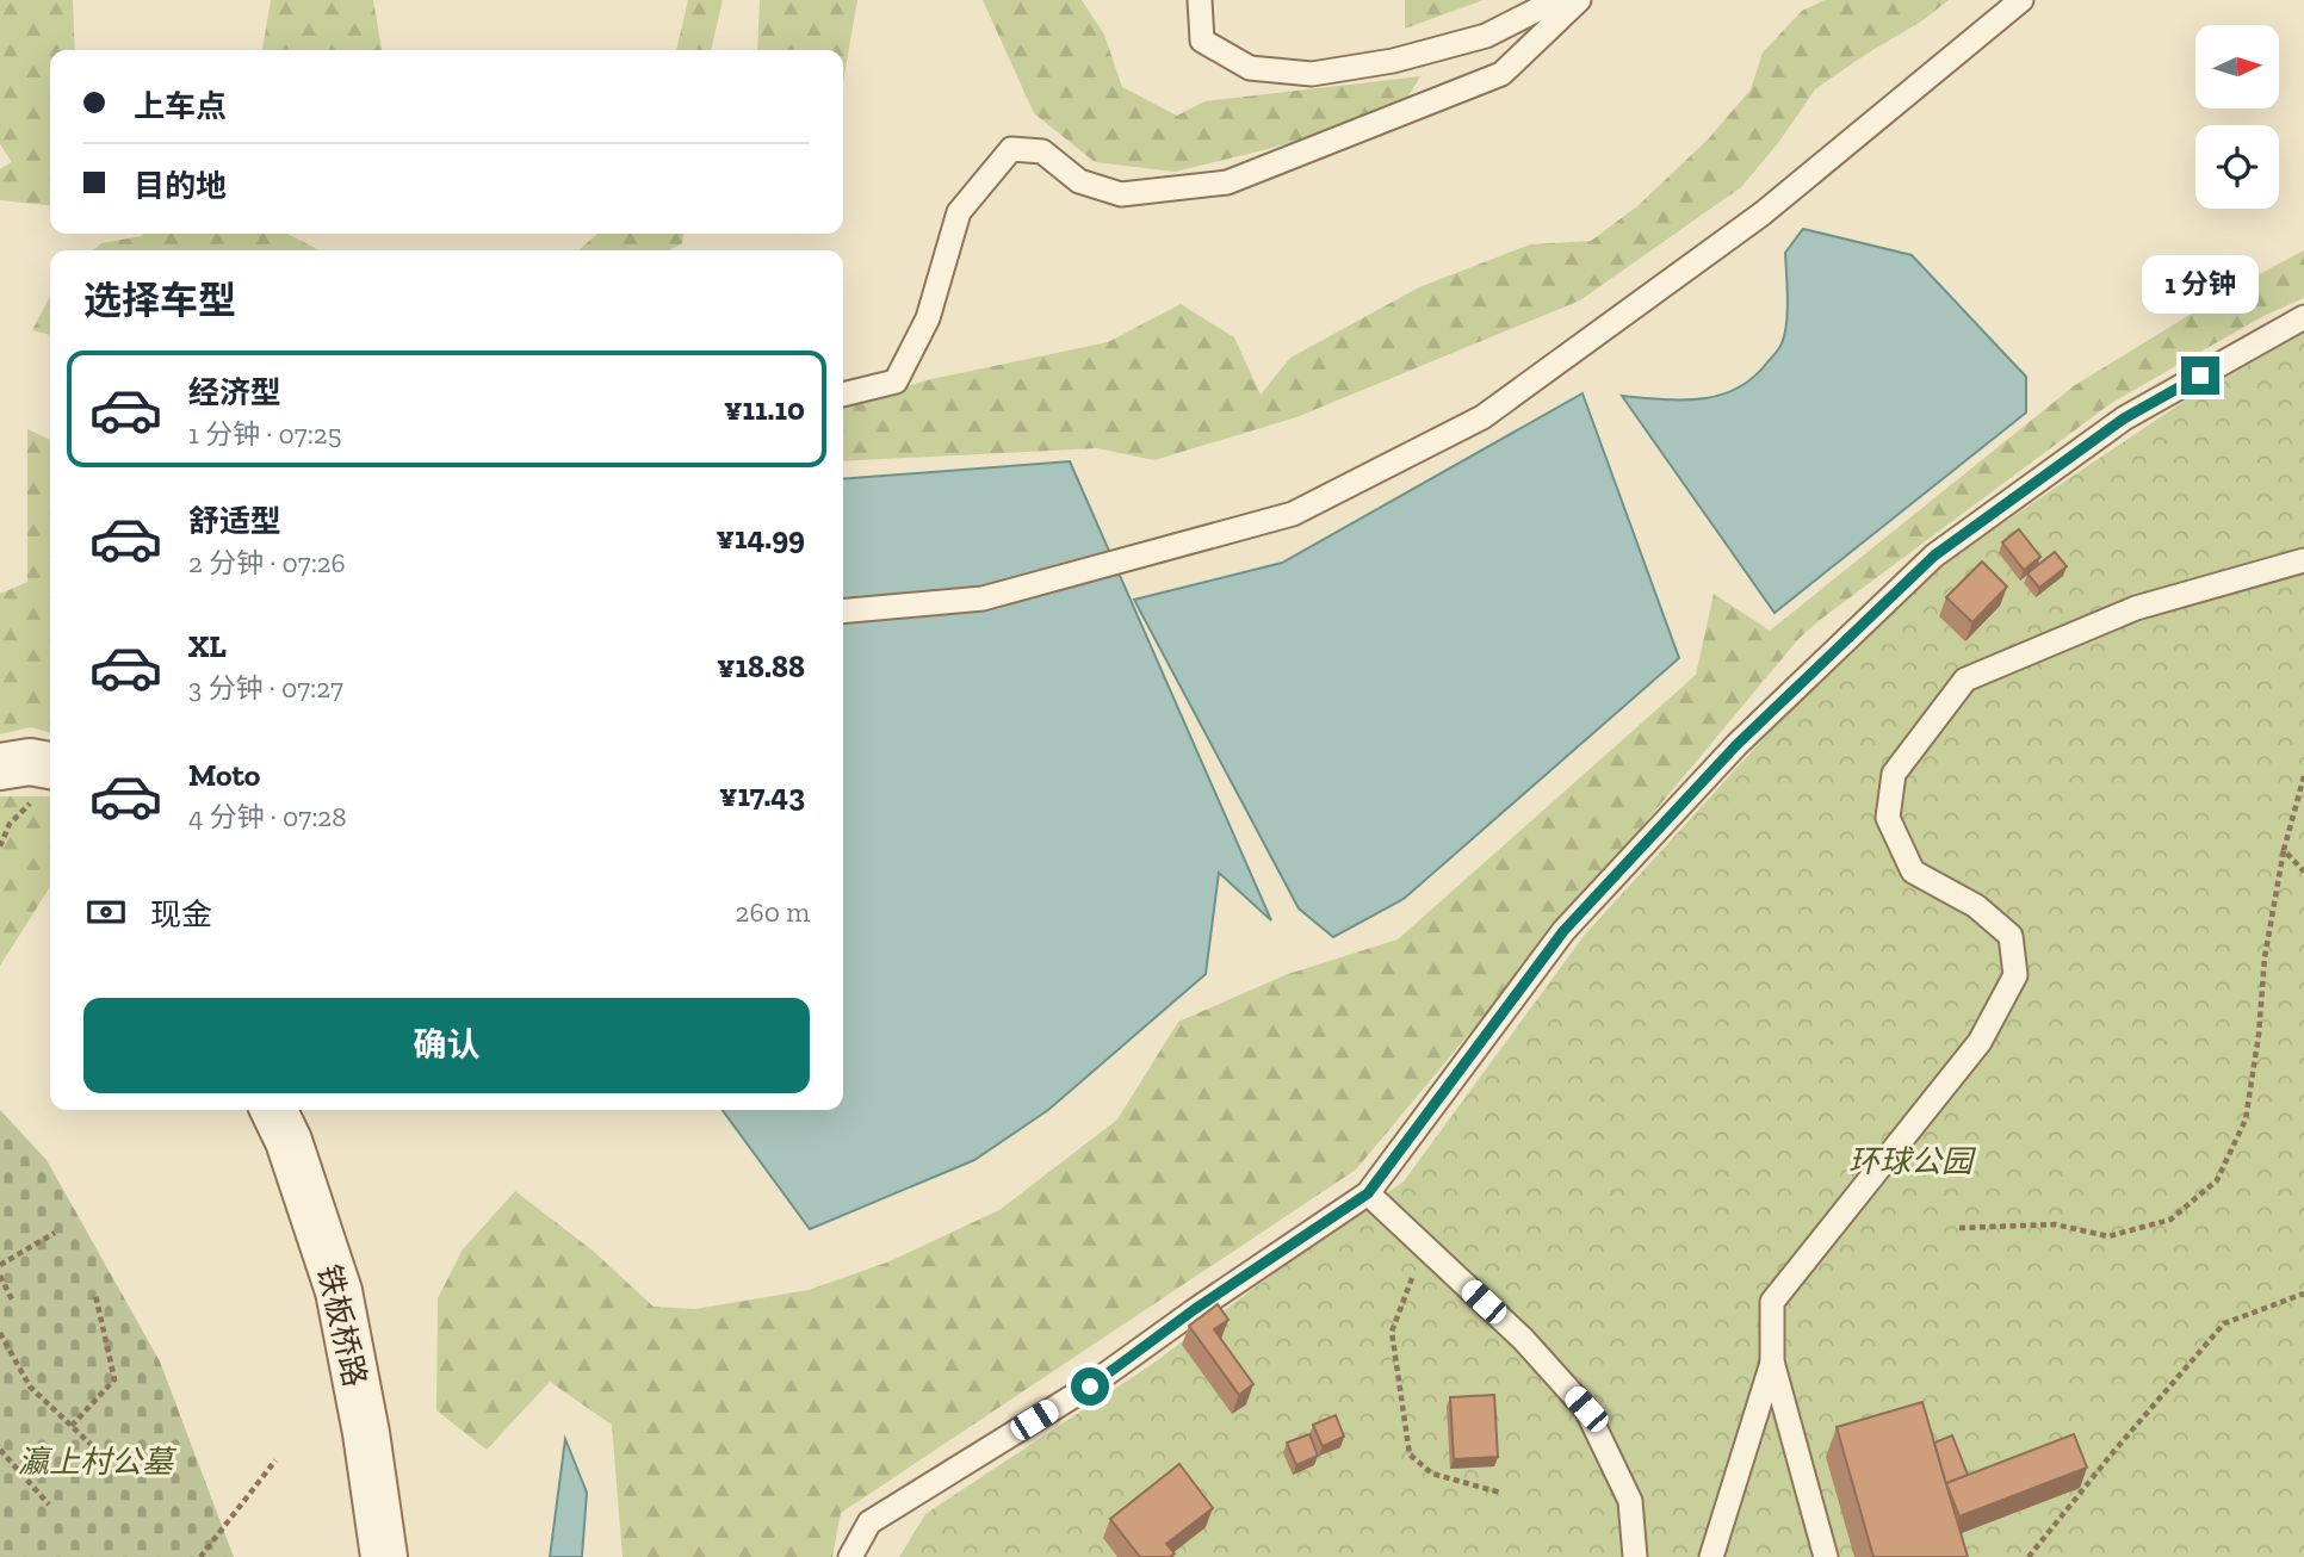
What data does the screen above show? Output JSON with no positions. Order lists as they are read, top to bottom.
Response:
{
  "streets": {
    "street": ["铁板桥路"]
  },
  "parks": ["环球公园", "瀛上村公墓"],
  "north": "right",
  "page": {
    "banner": ["上车点", "目的地"],
    "heading": "选择车型",
    "bubble": "1 分钟",
    "list": [
      {
        "name": "经济型",
        "note": "1 分钟 · 07:25",
        "value": "¥11.10"
      },
      {
        "name": "舒适型",
        "note": "2 分钟 · 07:26",
        "value": "¥14.99"
      },
      {
        "name": "XL",
        "note": "3 分钟 · 07:27",
        "value": "¥18.88"
      },
      {
        "name": "Moto",
        "note": "4 分钟 · 07:28",
        "value": "¥17.43"
      }
    ],
    "pay": ["现金", "260 m"],
    "buttons": "确认"
  }
}
